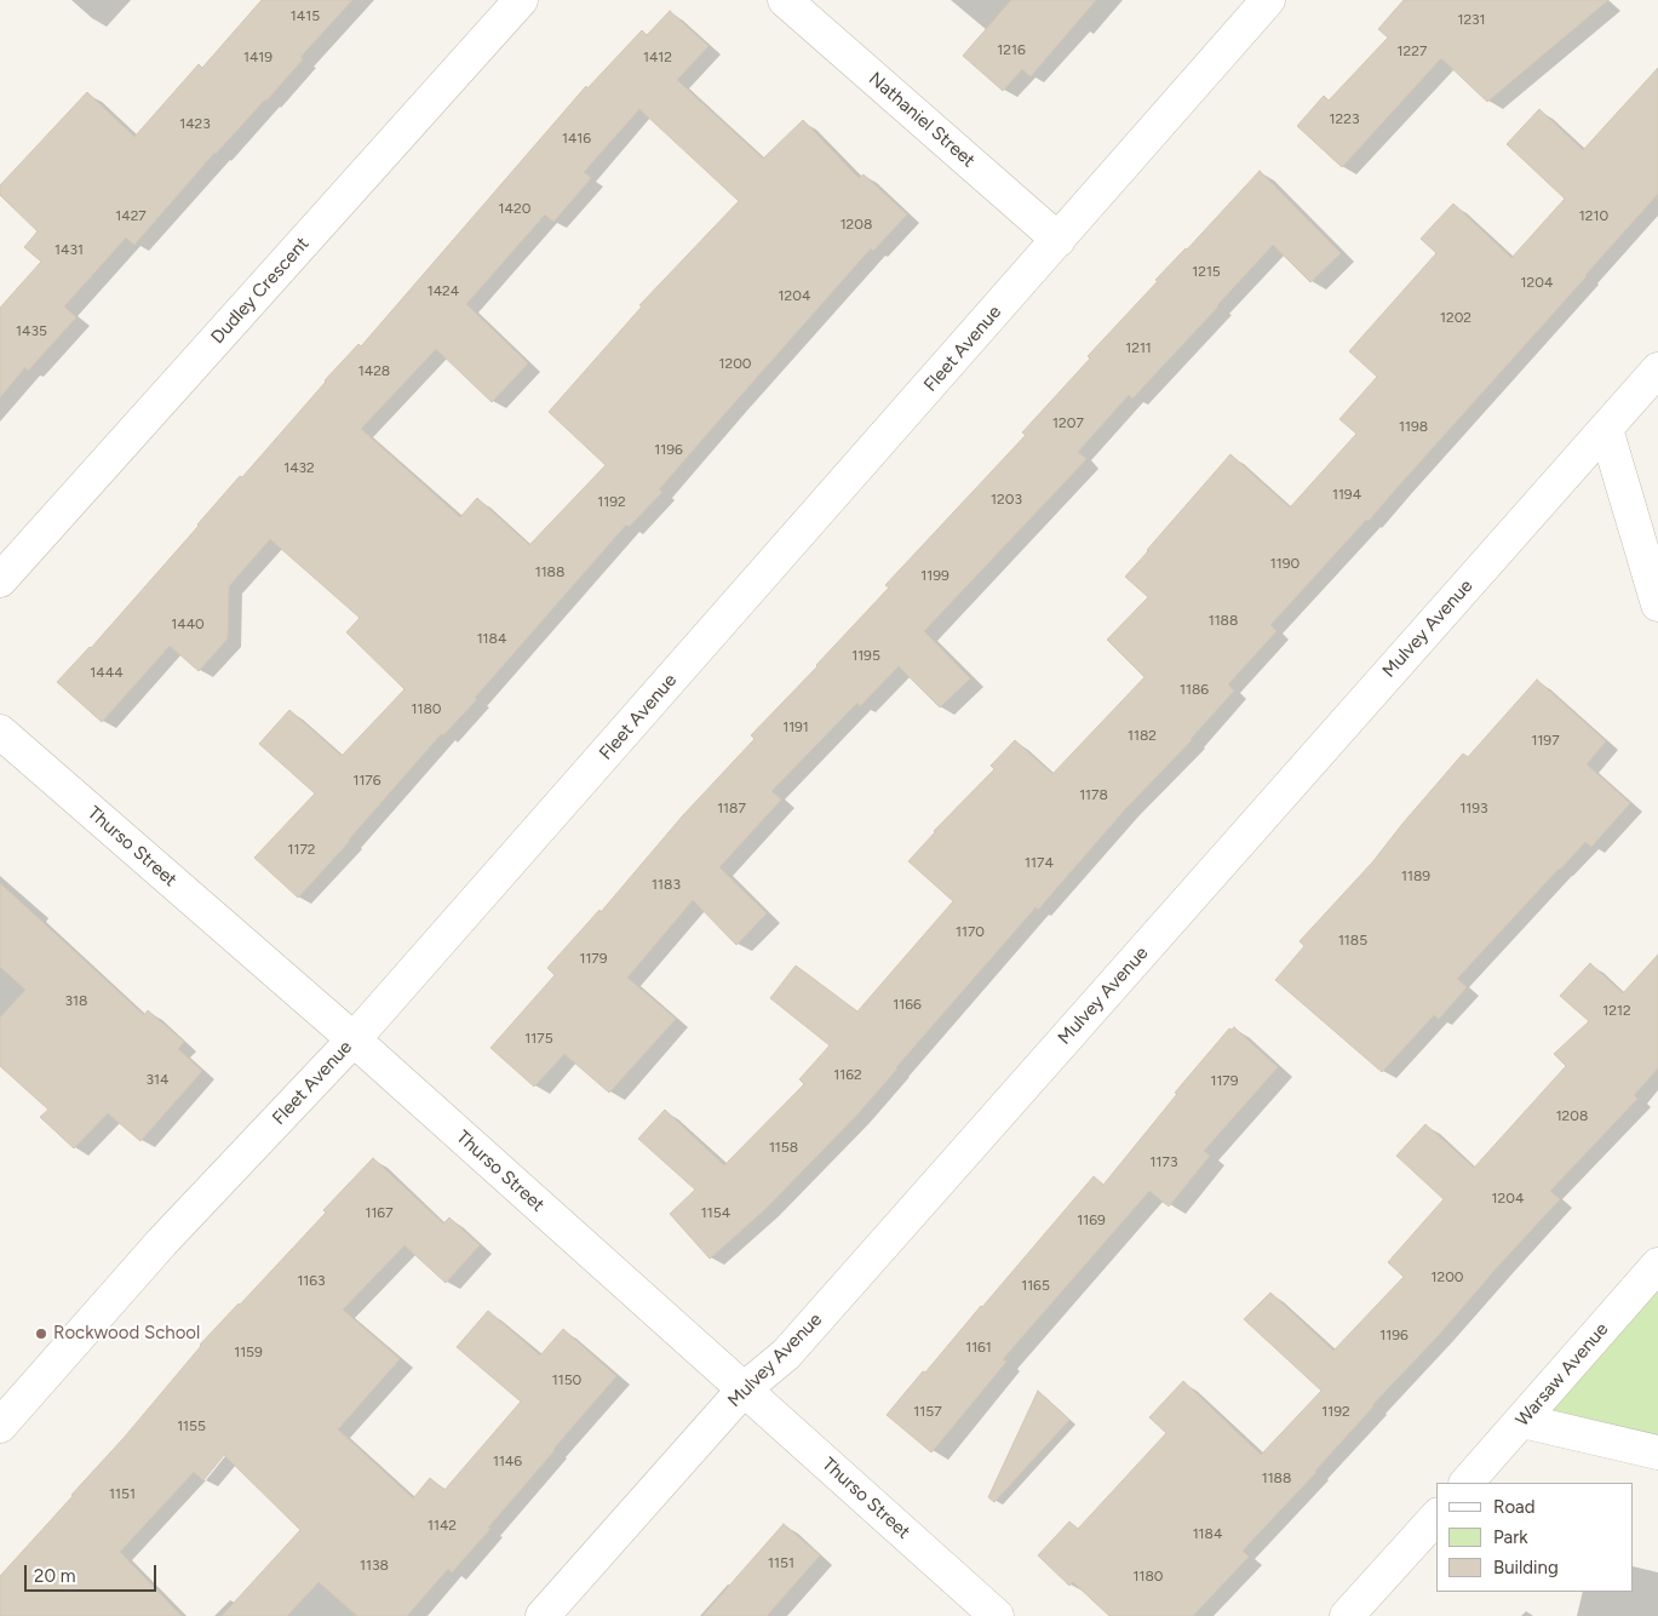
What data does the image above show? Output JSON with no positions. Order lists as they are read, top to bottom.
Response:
{
  "streets": {
    "street": [
      "Nathaniel Street",
      "Dudley Crescent",
      "Fleet Avenue",
      "Mulvey Avenue",
      "Thurso Street",
      "Warsaw Avenue"
    ]
  },
  "crossings": [
    ["Nathaniel Street", "Fleet Avenue"],
    ["Fleet Avenue", "Thurso Street"],
    ["Mulvey Avenue", "Thurso Street"]
  ],
  "places": ["Rockwood School"],
  "house_numbers": [
    "1415",
    "1231",
    "1216",
    "1227",
    "1419",
    "1412",
    "1223",
    "1423",
    "1416",
    "1420",
    "1427",
    "1210",
    "1208",
    "1431",
    "1215",
    "1204",
    "1424",
    "1204",
    "1202",
    "1435",
    "1211",
    "1200",
    "1428",
    "1207",
    "1198",
    "1196",
    "1432",
    "1194",
    "1203",
    "1192",
    "1190",
    "1188",
    "1199",
    "1188",
    "1440",
    "1184",
    "1195",
    "1444",
    "1186",
    "1180",
    "1191",
    "1182",
    "1197",
    "1176",
    "1178",
    "1187",
    "1193",
    "1172",
    "1174",
    "1189",
    "1183",
    "1170",
    "1185",
    "1179",
    "318",
    "1166",
    "1212",
    "1175",
    "1162",
    "314",
    "1179",
    "1208",
    "1158",
    "1173",
    "1204",
    "1167",
    "1154",
    "1169",
    "1200",
    "1163",
    "1165",
    "1196",
    "1161",
    "1159",
    "1150",
    "1157",
    "1192",
    "1155",
    "1146",
    "1188",
    "1151",
    "1142",
    "1184",
    "1151",
    "1138",
    "1180"
  ],
  "legend": ["Road", "Park", "Building"],
  "scale_bar": "20 m"
}
